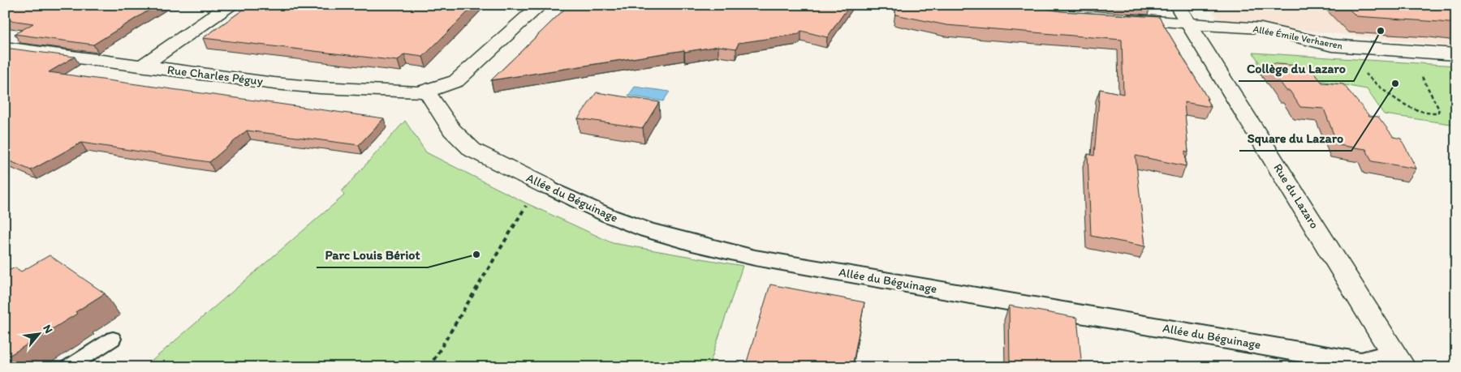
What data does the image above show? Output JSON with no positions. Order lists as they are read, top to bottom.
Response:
{
  "streets": {
    "street": [
      "Allée Émile Verhaeren",
      "Rue Charles Péguy",
      "Rue du Lazaro",
      "Allée du Béguinage"
    ]
  },
  "crossings": [
    ["Allée Émile Verhaeren", "Rue du Lazaro"],
    ["Rue Charles Péguy", "Allée du Béguinage"],
    ["Rue du Lazaro", "Allée du Béguinage"]
  ],
  "places": ["Collège du Lazaro", "Square du Lazaro", "Parc Louis Bériot"],
  "north": "top right"
}
